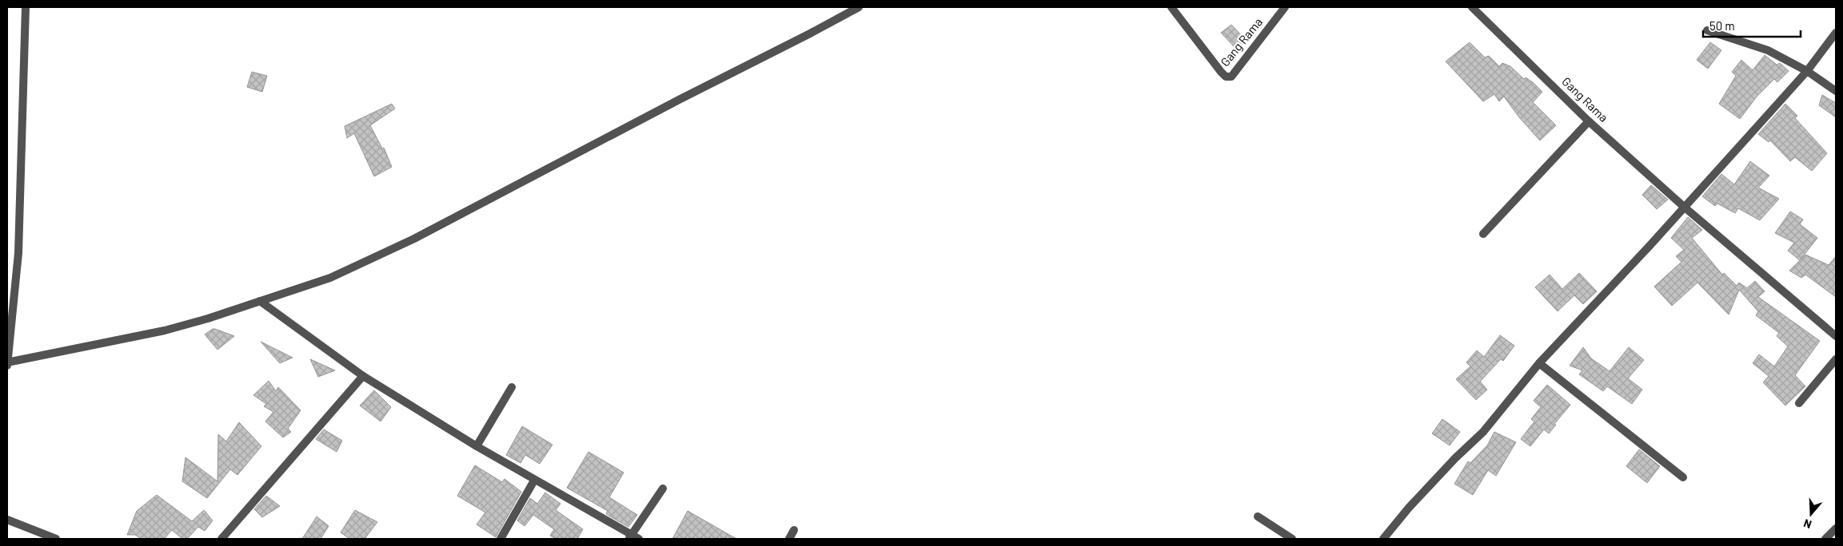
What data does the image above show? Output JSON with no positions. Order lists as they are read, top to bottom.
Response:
{
  "streets": {
    "street": ["Gang Rama"]
  },
  "scale_bar": "50 m",
  "north": "bottom"
}
